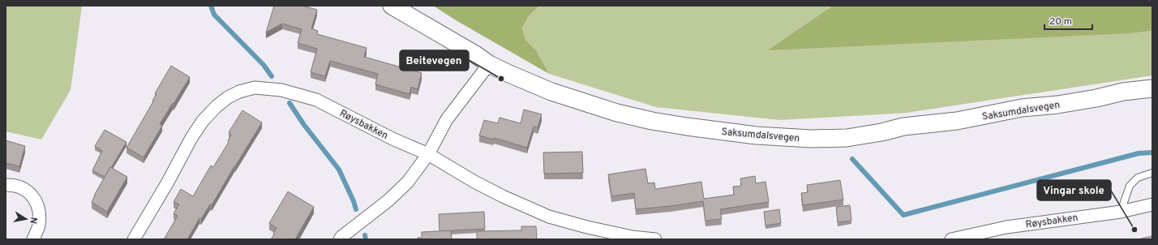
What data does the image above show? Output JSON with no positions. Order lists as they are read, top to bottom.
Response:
{
  "streets": {
    "main road": ["Saksumdalsvegen"],
    "street": ["Røysbakken"]
  },
  "places": ["Beitevegen", "Vingar skole"],
  "scale_bar": "20 m",
  "north": "right"
}
